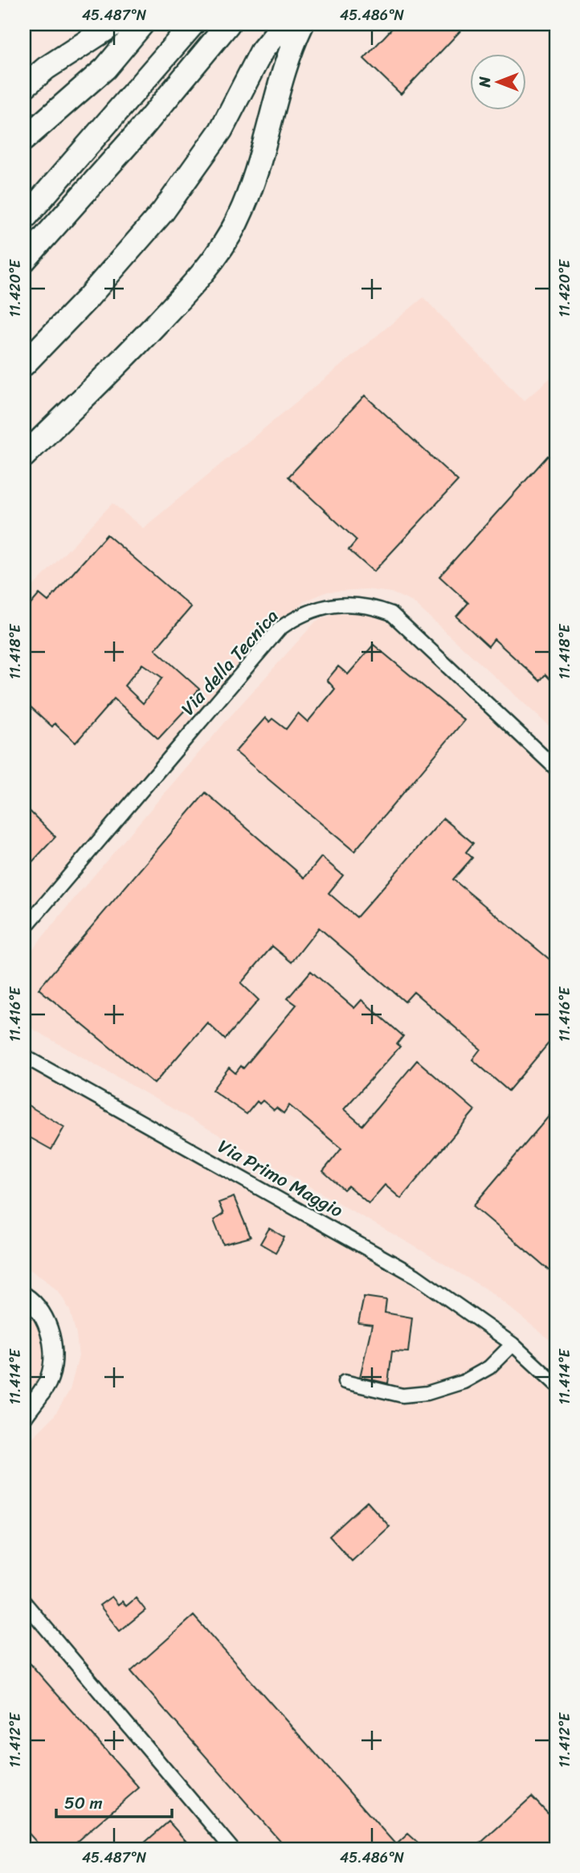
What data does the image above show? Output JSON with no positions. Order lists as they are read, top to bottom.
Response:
{
  "streets": {
    "street": ["Via della Tecnica", "Via Primo Maggio"]
  },
  "scale_bar": "50 m",
  "north": "left",
  "coordinates": [
    "45.487°N",
    "45.486°N",
    "11.420°E",
    "11.418°E",
    "11.416°E",
    "11.414°E",
    "11.412°E"
  ]
}
